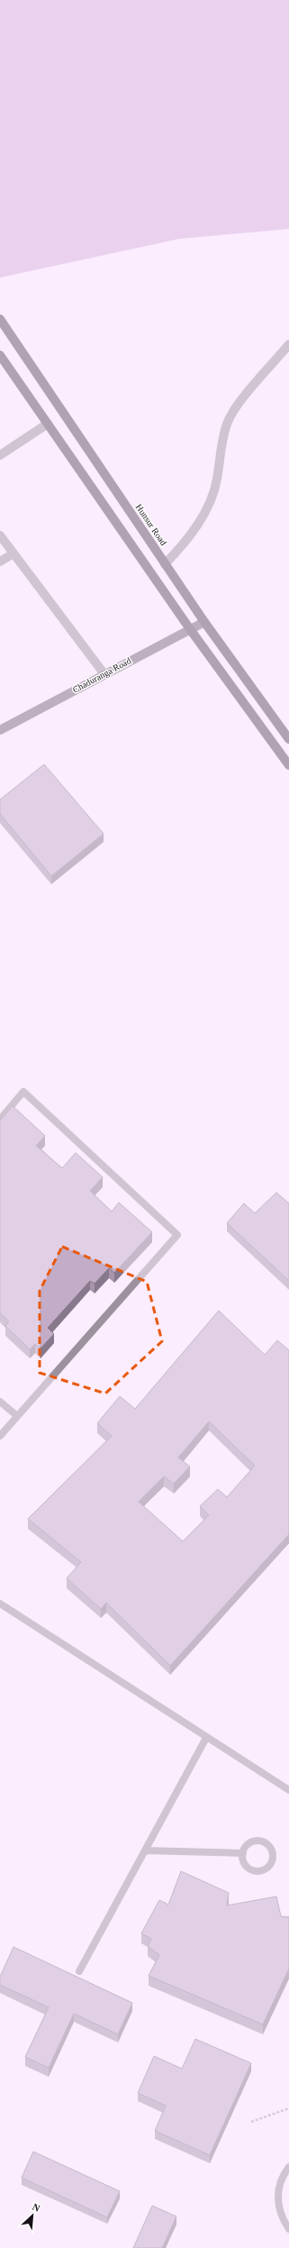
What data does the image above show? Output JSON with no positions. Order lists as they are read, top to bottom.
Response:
{
  "streets": {
    "main road": ["Hunsur Road"],
    "street": ["Chaduranga Road"]
  },
  "crossings": [
    ["Hunsur Road", "Chaduranga Road"]
  ],
  "north": "top right"
}
